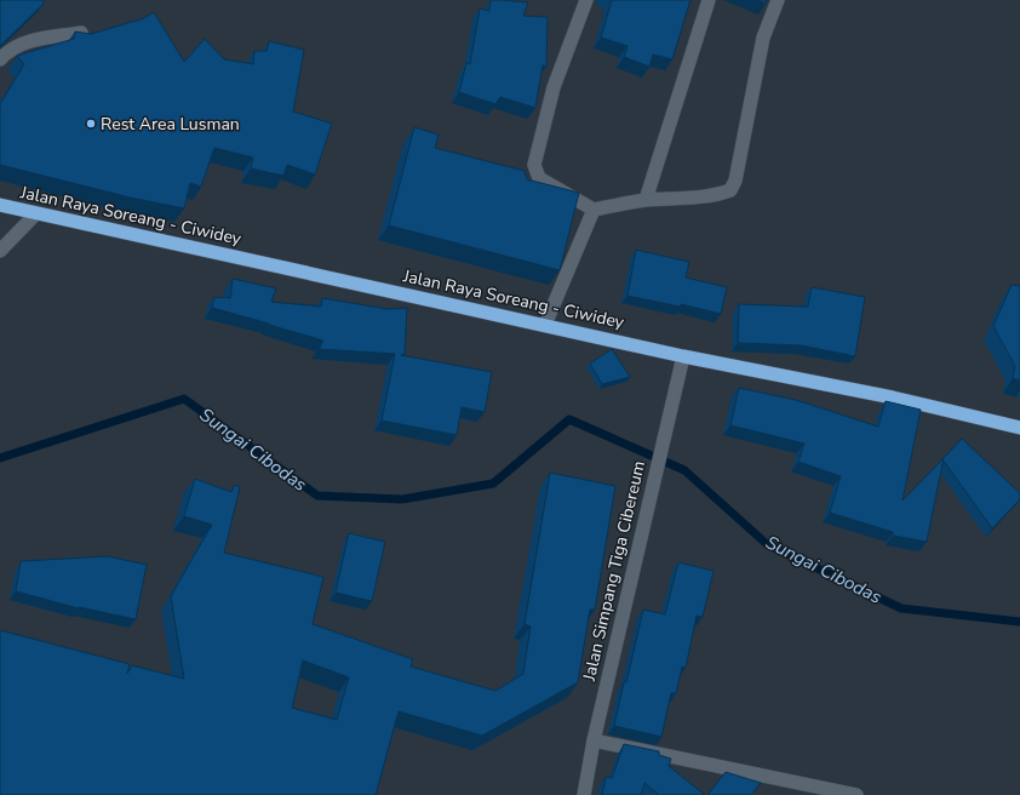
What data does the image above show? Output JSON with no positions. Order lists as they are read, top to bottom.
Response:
{
  "streets": {
    "highway": ["Jalan Raya Soreang - Ciwidey"],
    "street": ["Jalan Simpang Tiga Cibereum"]
  },
  "crossings": [
    ["Jalan Raya Soreang - Ciwidey", "Jalan Simpang Tiga Cibereum"]
  ],
  "water": ["Sungai Cibodas"],
  "places": ["Rest Area Lusman"]
}
